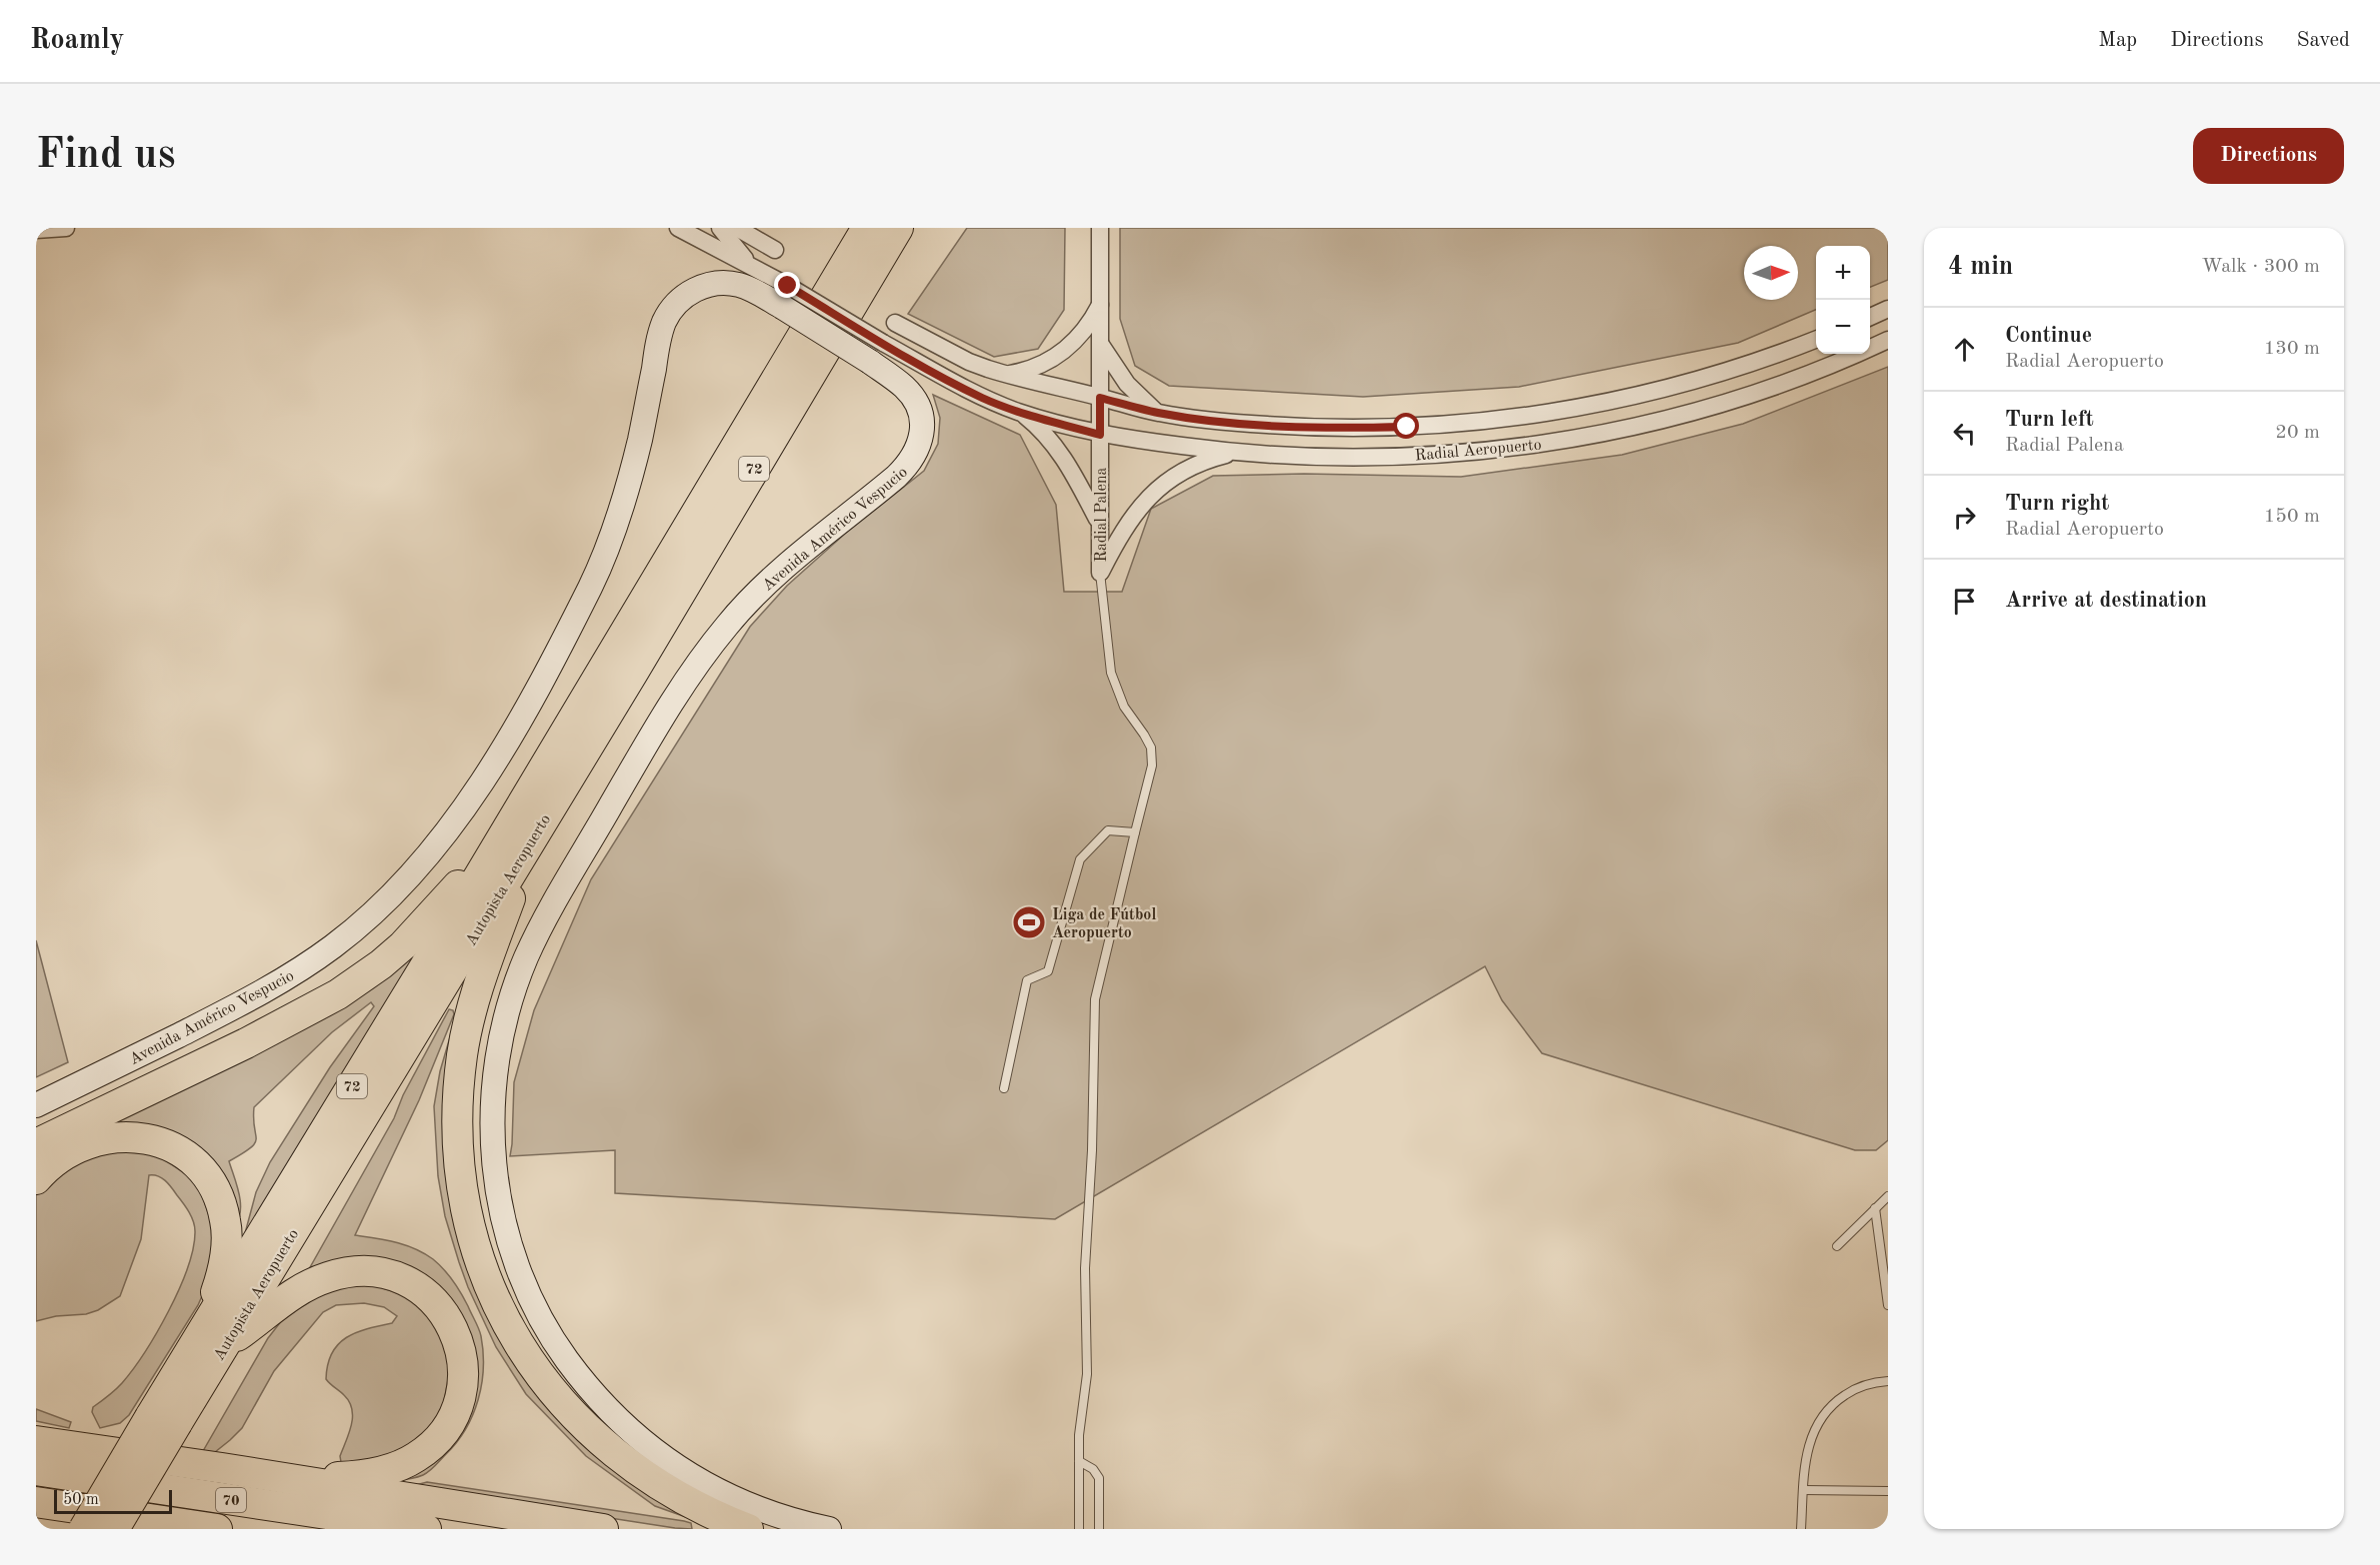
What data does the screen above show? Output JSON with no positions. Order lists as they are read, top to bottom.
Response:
{
  "streets": {
    "highway": ["72", "Autopista Aeropuerto", "70"],
    "street": ["Radial Aeropuerto", "Radial Palena", "Avenida Américo Vespucio"]
  },
  "crossings": [
    ["Radial Aeropuerto", "Radial Palena"],
    ["Radial Aeropuerto", "Avenida Américo Vespucio"]
  ],
  "places": {
    "sports": ["Liga de Fútbol Aeropuerto"]
  },
  "scale_bar": "50 m",
  "north": "right",
  "page": {
    "header": "Roamly",
    "nav": ["Map", "Directions", "Saved"],
    "buttons": "Directions",
    "title": "Find us",
    "heading": ["4 min", "Walk · 300 m"],
    "map_buttons": ["+", "−"],
    "list": [
      ["Continue", "Radial Aeropuerto", "130 m"],
      ["Turn left", "Radial Palena", "20 m"],
      ["Turn right", "Radial Aeropuerto", "150 m"],
      "Arrive at destination"
    ],
    "scale": "50 m"
  }
}
